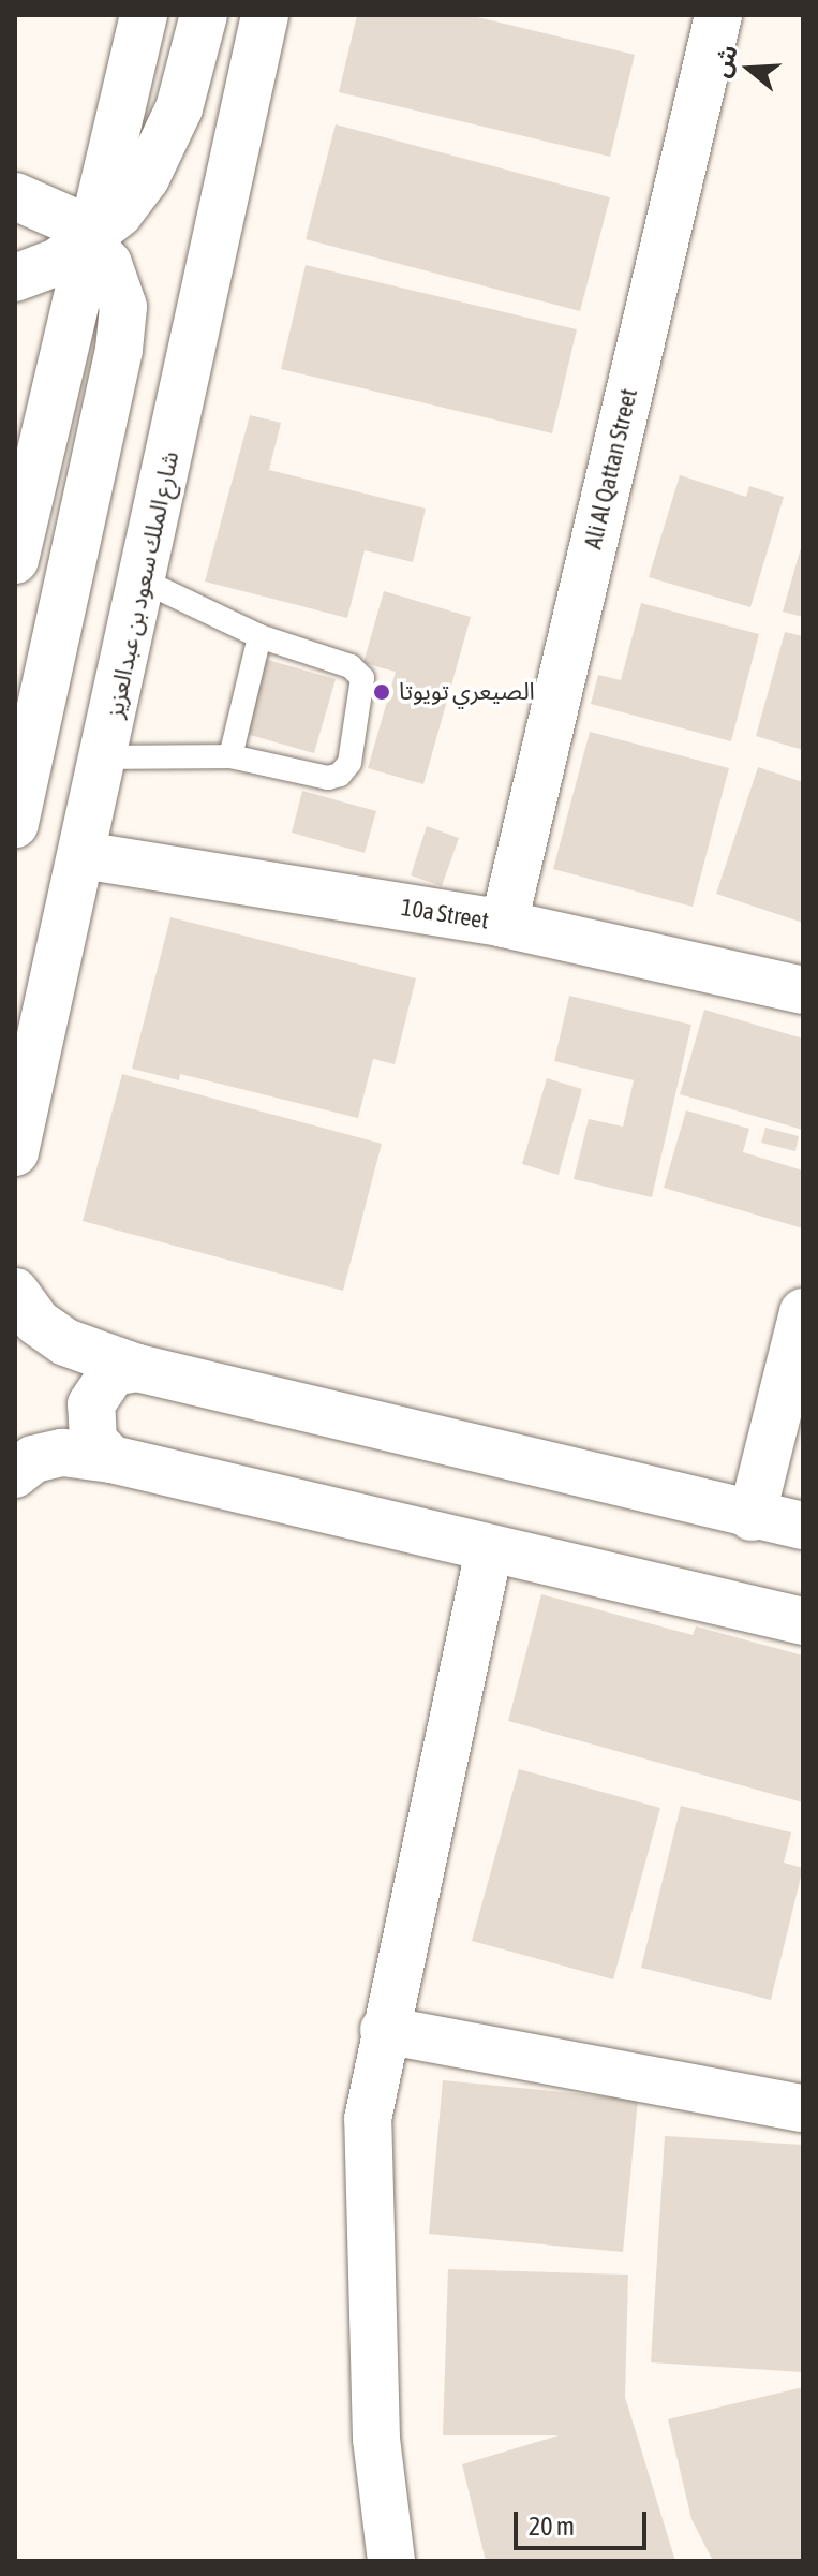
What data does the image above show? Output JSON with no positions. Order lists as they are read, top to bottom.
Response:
{
  "streets": {
    "street": ["Ali Al Qattan Street", "شارع الملك سعود بن عبدالعزيز", "10a Street"]
  },
  "crossings": [
    ["Ali Al Qattan Street", "10a Street"],
    ["شارع الملك سعود بن عبدالعزيز", "10a Street"]
  ],
  "places": ["الصيعري تويوتا"],
  "scale_bar": "20 m",
  "north": "left"
}
